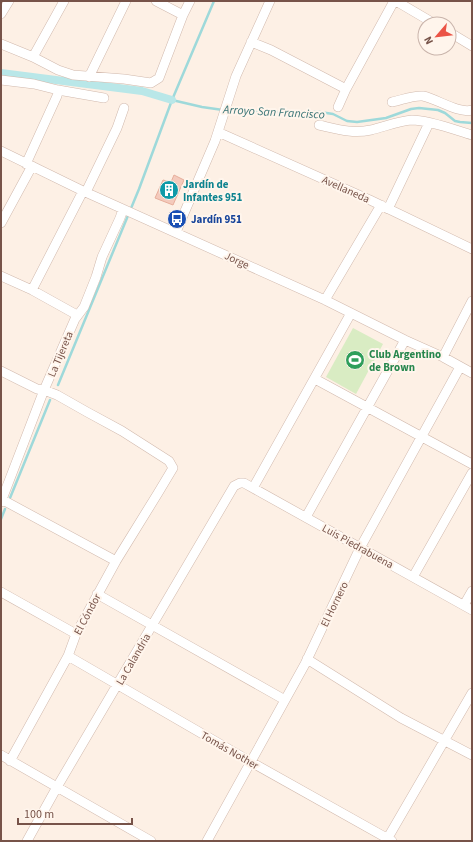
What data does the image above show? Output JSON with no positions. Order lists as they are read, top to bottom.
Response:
{
  "streets": {
    "street": [
      "Avellaneda",
      "Jorge",
      "La Tijereta",
      "Luis Piedrabuena",
      "El Hornero",
      "El Cóndor",
      "La Calandria",
      "Tomás Nother"
    ]
  },
  "crossings": [
    ["Jorge", "La Tijereta"],
    ["Jorge", "El Hornero"],
    ["La Tijereta", "El Cóndor"],
    ["Luis Piedrabuena", "El Hornero"],
    ["Luis Piedrabuena", "La Calandria"],
    ["El Hornero", "Tomás Nother"],
    ["El Cóndor", "Tomás Nother"],
    ["La Calandria", "Tomás Nother"]
  ],
  "water": ["Arroyo San Francisco"],
  "places": {
    "building": ["Jardín de Infantes 951"],
    "bus stop": ["Jardín 951"],
    "sports": ["Club Argentino de Brown"]
  },
  "scale_bar": "100 m",
  "north": "bottom left"
}
